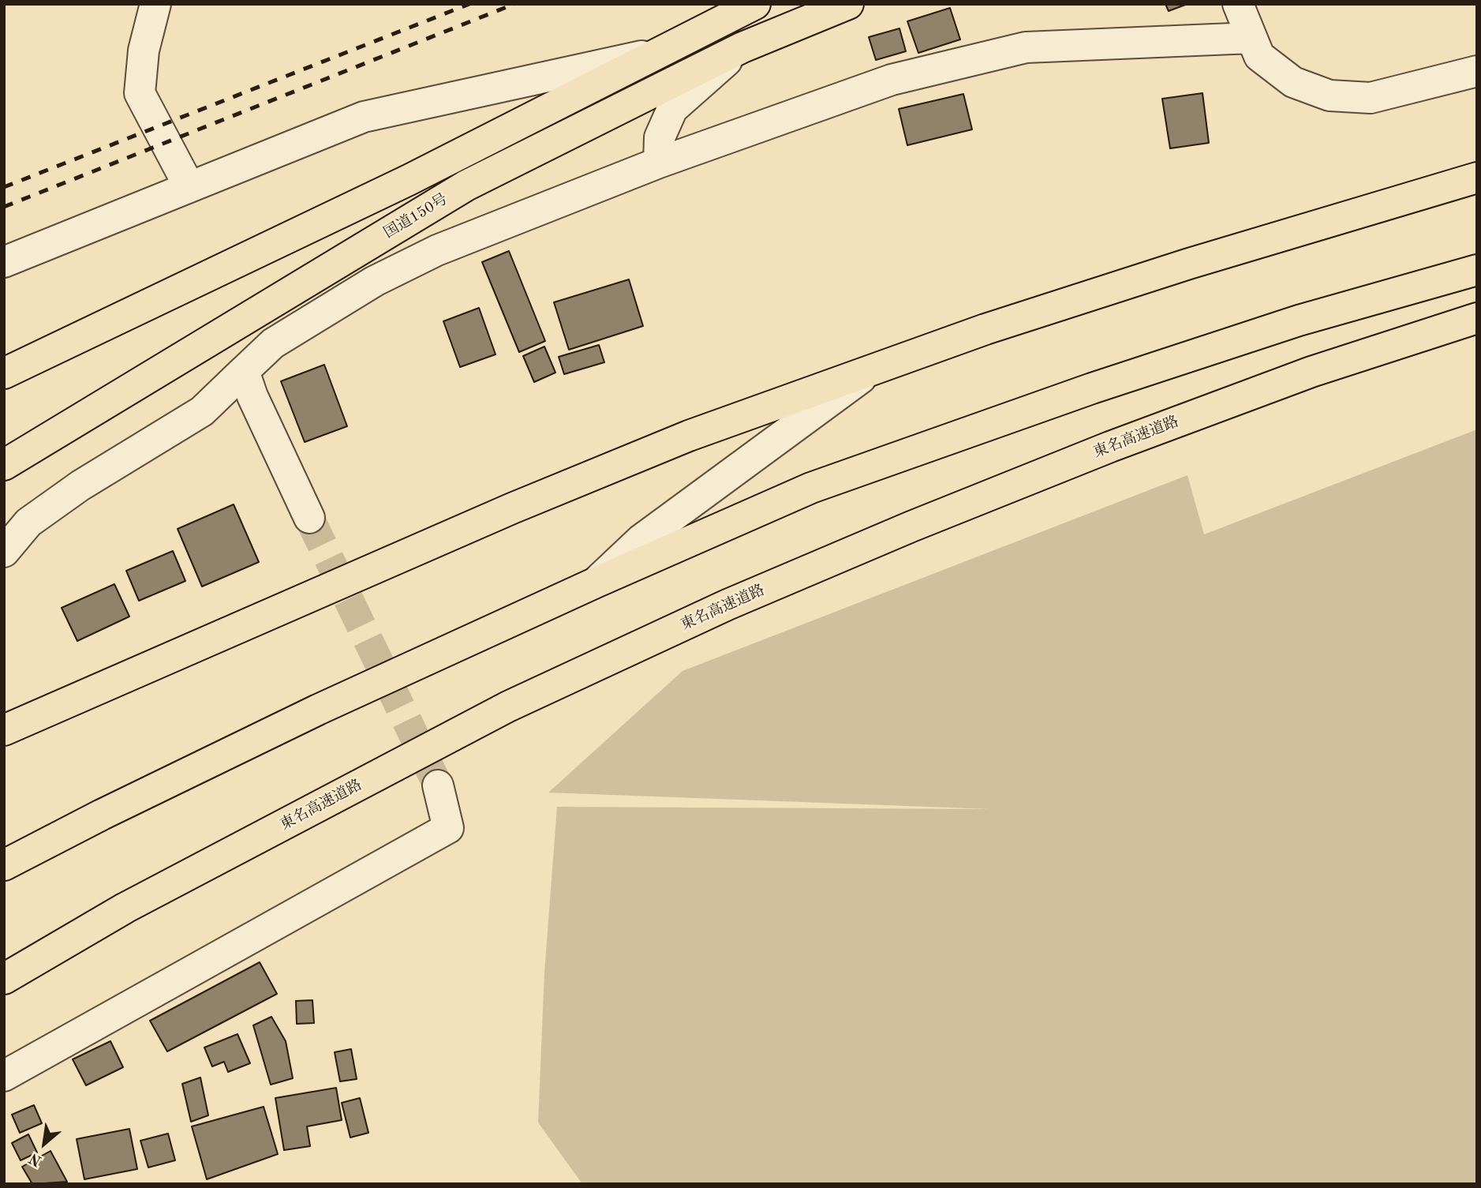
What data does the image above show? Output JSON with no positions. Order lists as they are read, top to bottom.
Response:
{
  "streets": {
    "highway": ["国道150号", "東名高速道路"]
  },
  "north": "bottom left"
}
